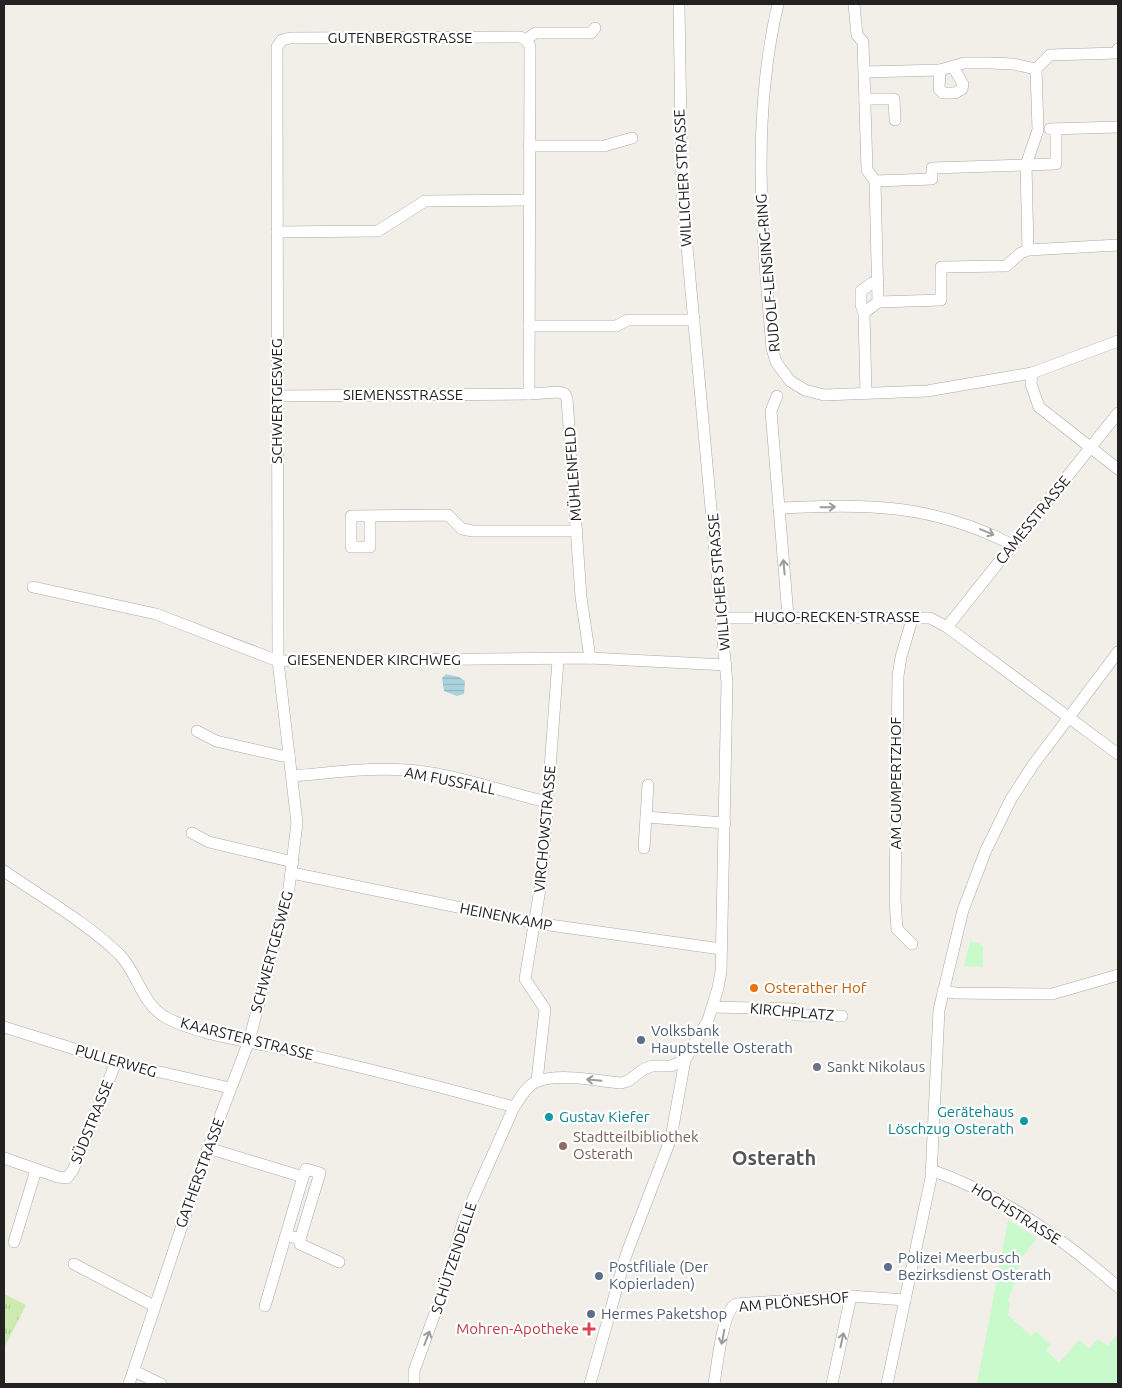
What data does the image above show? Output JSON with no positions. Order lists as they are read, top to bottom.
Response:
{
  "streets": {
    "street": [
      "GUTENBERGSTRASSE",
      "WILLICHER STRASSE",
      "RUDOLF-LENSING-RING",
      "SIEMENSSTRASSE",
      "SCHWERTGESWEG",
      "MÜHLENFELD",
      "CAMESSTRASSE",
      "HUGO-RECKEN-STRASSE",
      "GIESENENDER KIRCHWEG",
      "AM FUSSFALL",
      "AM GUMPERTZHOF",
      "VIRCHOWSTRASSE",
      "HEINENKAMP",
      "KIRCHPLATZ",
      "KAARSTER STRASSE",
      "PULLERWEG",
      "SÜDSTRASSE",
      "GATHERSTRASSE",
      "HOCHSTRASSE",
      "SCHÜTZENDELLE",
      "AM PLÖNESHOF"
    ]
  },
  "crossings": [
    ["GUTENBERGSTRASSE", "SCHWERTGESWEG"],
    ["WILLICHER STRASSE", "HUGO-RECKEN-STRASSE"],
    ["WILLICHER STRASSE", "GIESENENDER KIRCHWEG"],
    ["WILLICHER STRASSE", "HEINENKAMP"],
    ["WILLICHER STRASSE", "KIRCHPLATZ"],
    ["SIEMENSSTRASSE", "SCHWERTGESWEG"],
    ["SIEMENSSTRASSE", "MÜHLENFELD"],
    ["SCHWERTGESWEG", "GIESENENDER KIRCHWEG"],
    ["SCHWERTGESWEG", "AM FUSSFALL"],
    ["SCHWERTGESWEG", "HEINENKAMP"],
    ["SCHWERTGESWEG", "KAARSTER STRASSE"],
    ["SCHWERTGESWEG", "GATHERSTRASSE"],
    ["MÜHLENFELD", "GIESENENDER KIRCHWEG"],
    ["CAMESSTRASSE", "HUGO-RECKEN-STRASSE"],
    ["HUGO-RECKEN-STRASSE", "AM GUMPERTZHOF"],
    ["GIESENENDER KIRCHWEG", "VIRCHOWSTRASSE"],
    ["AM FUSSFALL", "VIRCHOWSTRASSE"],
    ["VIRCHOWSTRASSE", "HEINENKAMP"],
    ["VIRCHOWSTRASSE", "SCHÜTZENDELLE"],
    ["KAARSTER STRASSE", "GATHERSTRASSE"],
    ["KAARSTER STRASSE", "SCHÜTZENDELLE"],
    ["PULLERWEG", "SÜDSTRASSE"],
    ["PULLERWEG", "GATHERSTRASSE"]
  ],
  "one_way": ["SCHÜTZENDELLE", "AM PLÖNESHOF"],
  "districts": ["Osterath"],
  "places": {
    "other": [
      "Osterather Hof",
      "Volksbank Hauptstelle Osterath",
      "Sankt Nikolaus",
      "Gustav Kiefer",
      "Gerätehaus Löschzug Osterath",
      "Stadtteilbibliothek Osterath",
      "Polizei Meerbusch Bezirksdienst Osterath",
      "Postfiliale (Der Kopierladen)",
      "Hermes Paketshop"
    ],
    "health": ["Mohren-Apotheke"]
  }
}
